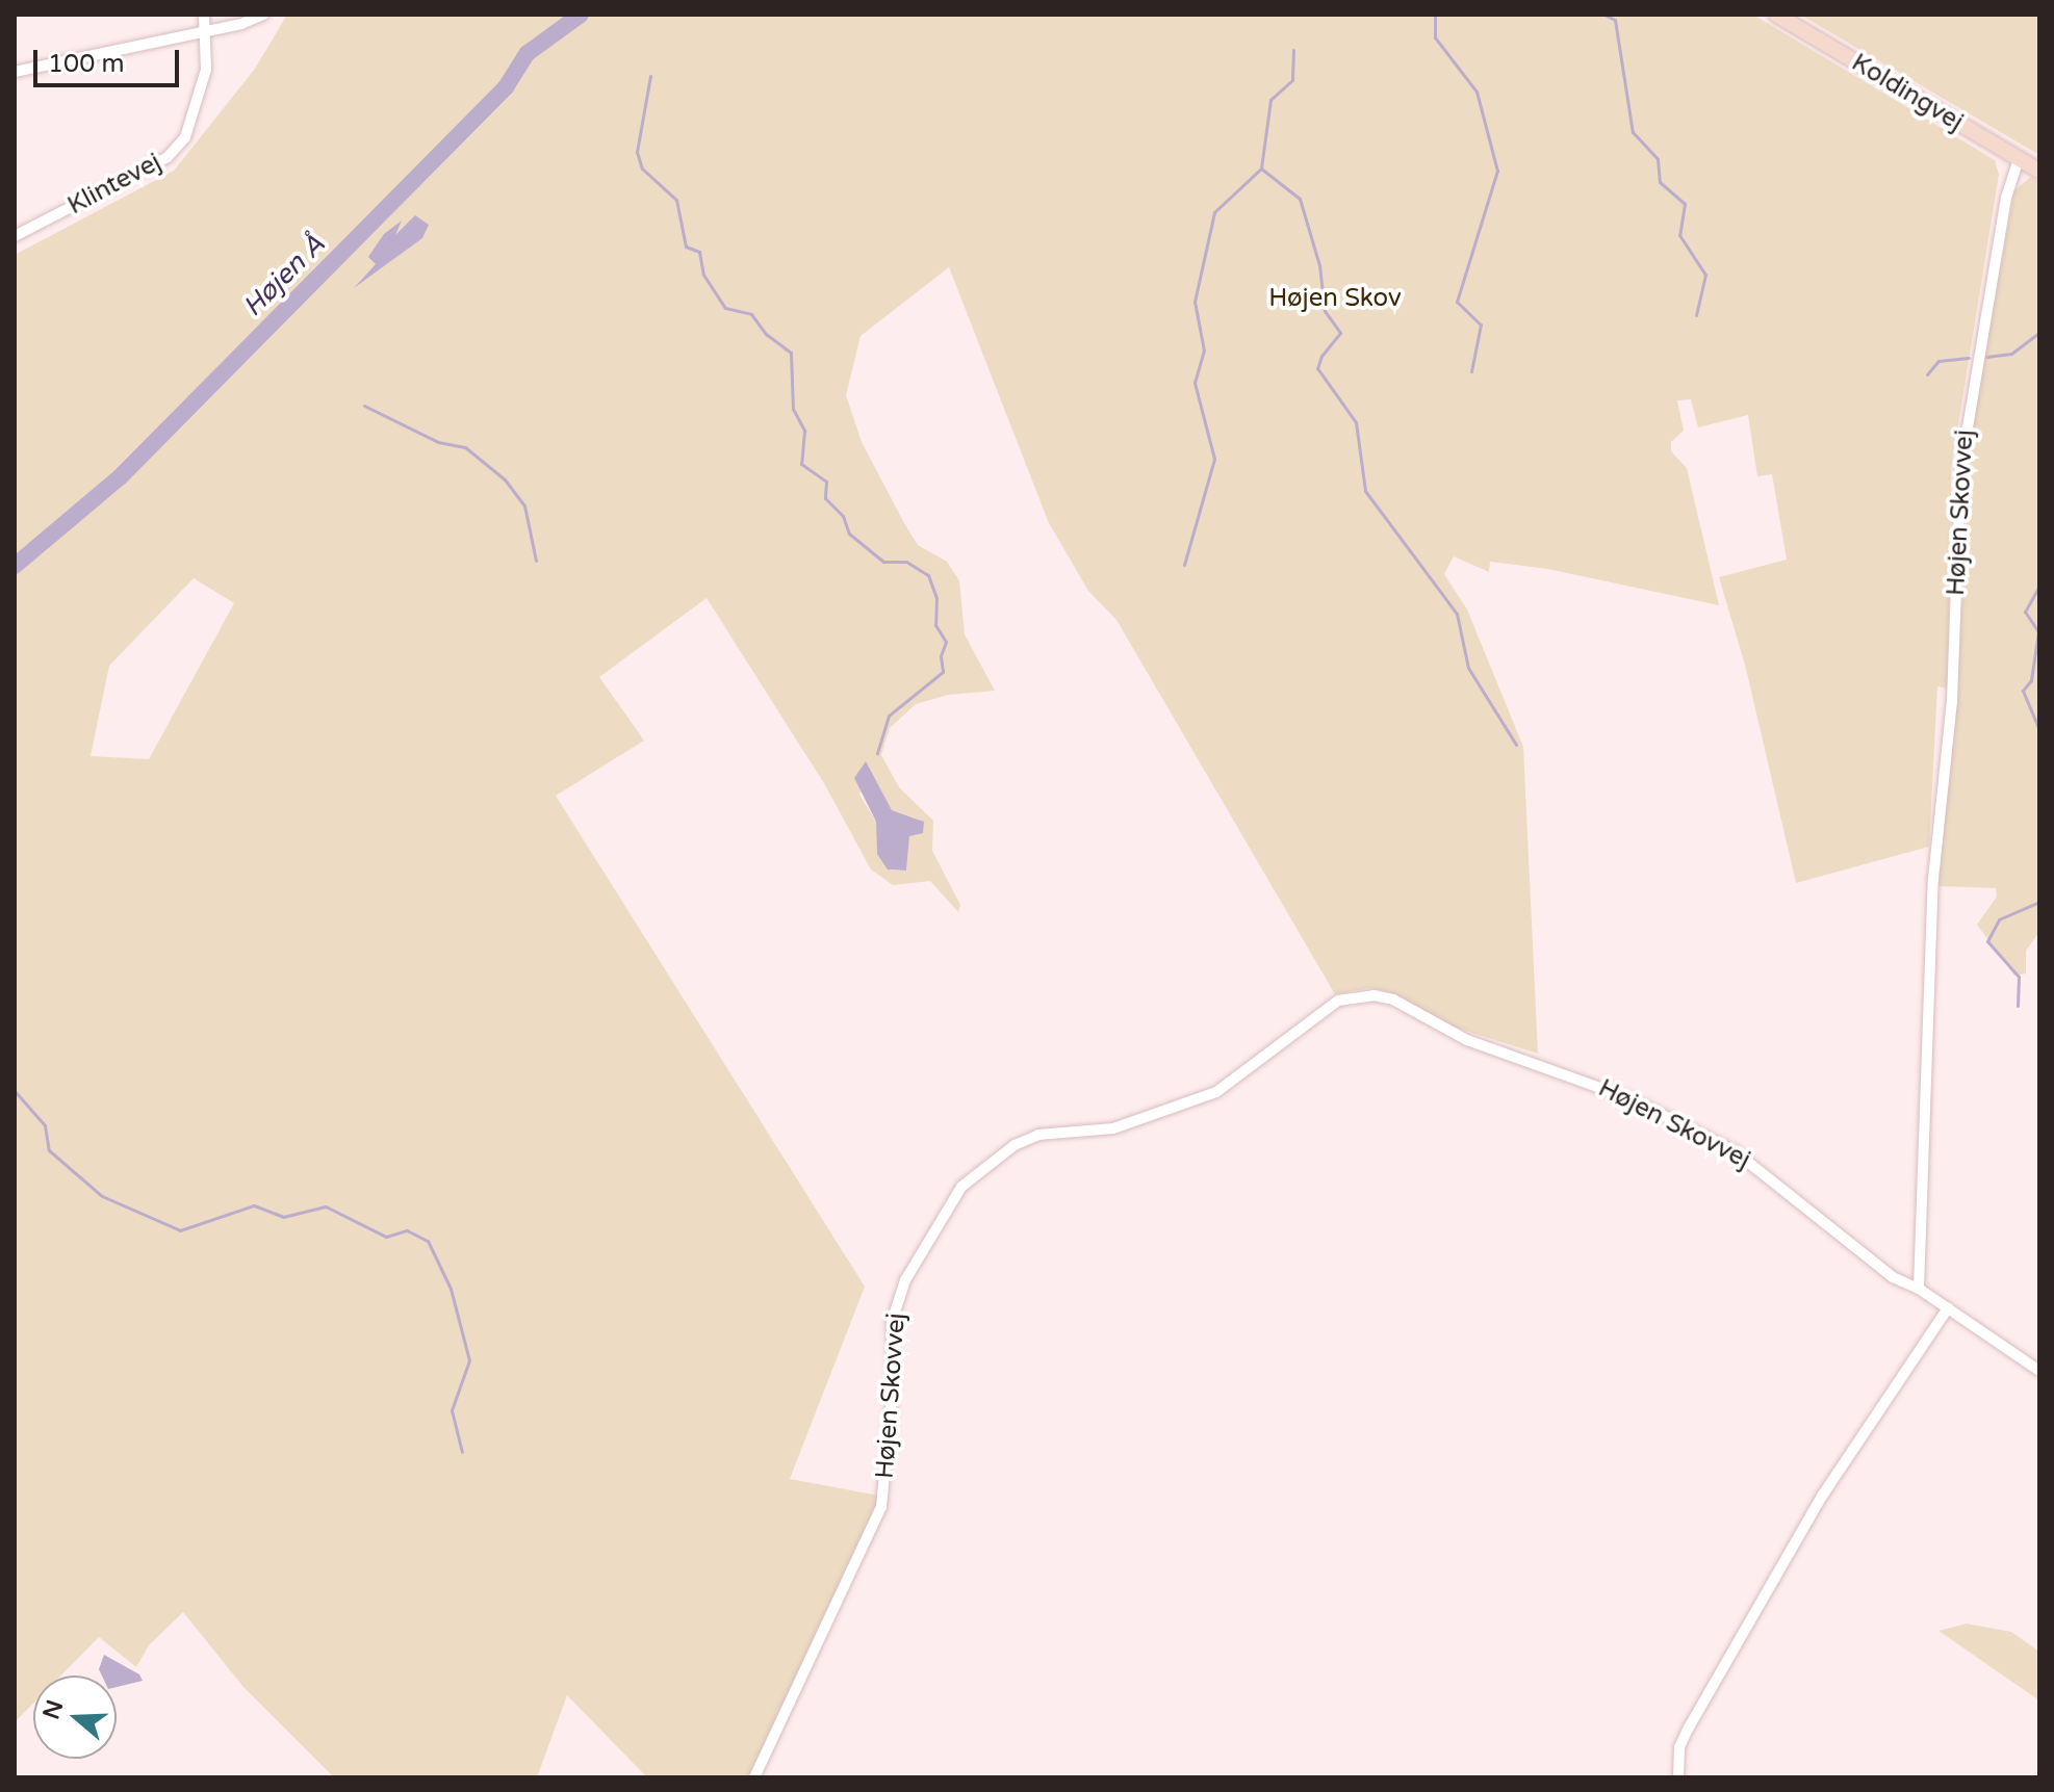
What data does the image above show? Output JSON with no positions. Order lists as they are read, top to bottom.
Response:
{
  "streets": {
    "main road": ["Koldingvej"],
    "street": ["Klintevej", "Højen Skovvej"]
  },
  "crossings": [
    ["Koldingvej", "Højen Skovvej"]
  ],
  "water": ["Højen Å"],
  "parks": ["Højen Skov"],
  "scale_bar": "100 m",
  "north": "left"
}
